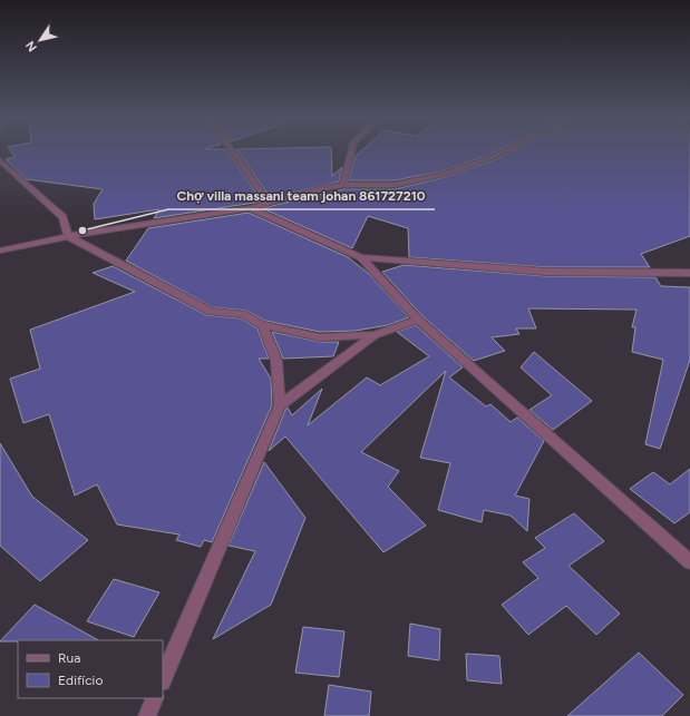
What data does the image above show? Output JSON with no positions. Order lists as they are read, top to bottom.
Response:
{
  "places": ["Chợ villa massani team johan 861727210"],
  "legend": ["Rua", "Edifício"],
  "north": "bottom left"
}
